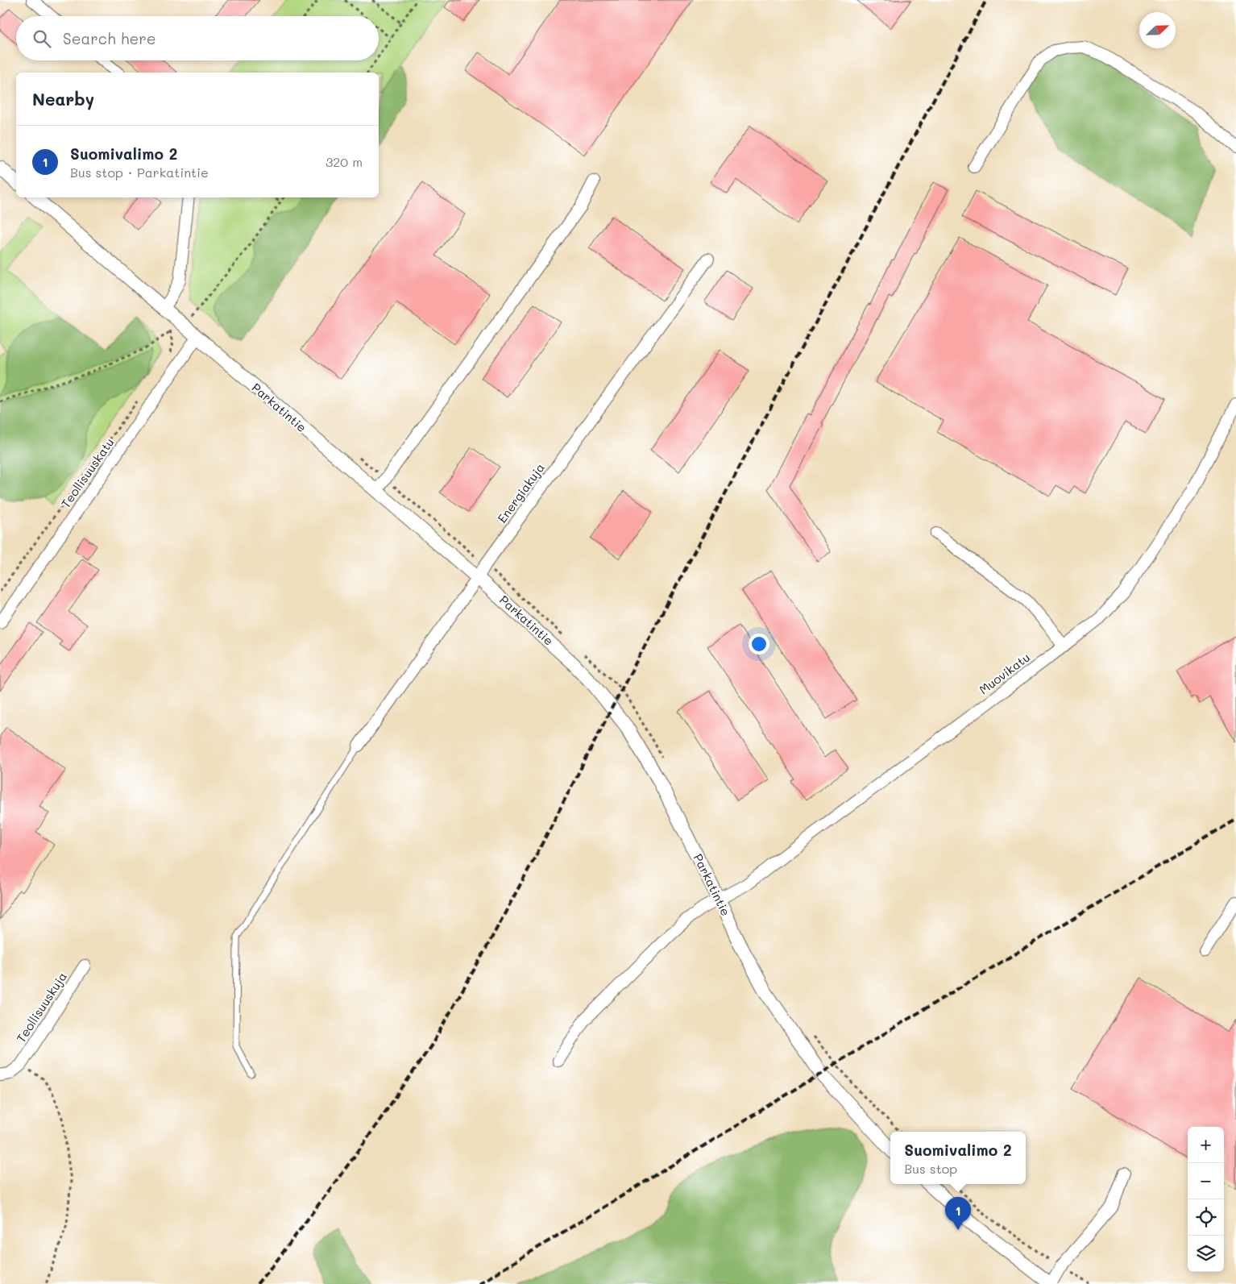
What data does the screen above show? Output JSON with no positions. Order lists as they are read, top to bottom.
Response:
{
  "streets": {
    "street": [
      "Parkatintie",
      "Teollisuuskatu",
      "Energiakuja",
      "Muovikatu",
      "Teollisuuskuja"
    ]
  },
  "crossings": [
    ["Parkatintie", "Teollisuuskatu"],
    ["Parkatintie", "Energiakuja"],
    ["Parkatintie", "Muovikatu"]
  ],
  "north": "top right",
  "page": {
    "search": "Search here",
    "heading": "Nearby",
    "list": [
      {
        "mark": "1",
        "name": "Suomivalimo 2",
        "note": "Bus stop · Parkatintie",
        "value": "320 m"
      }
    ],
    "map_buttons": ["+", "−"],
    "popup": ["Suomivalimo 2", "Bus stop"],
    "pins": "1"
  }
}
